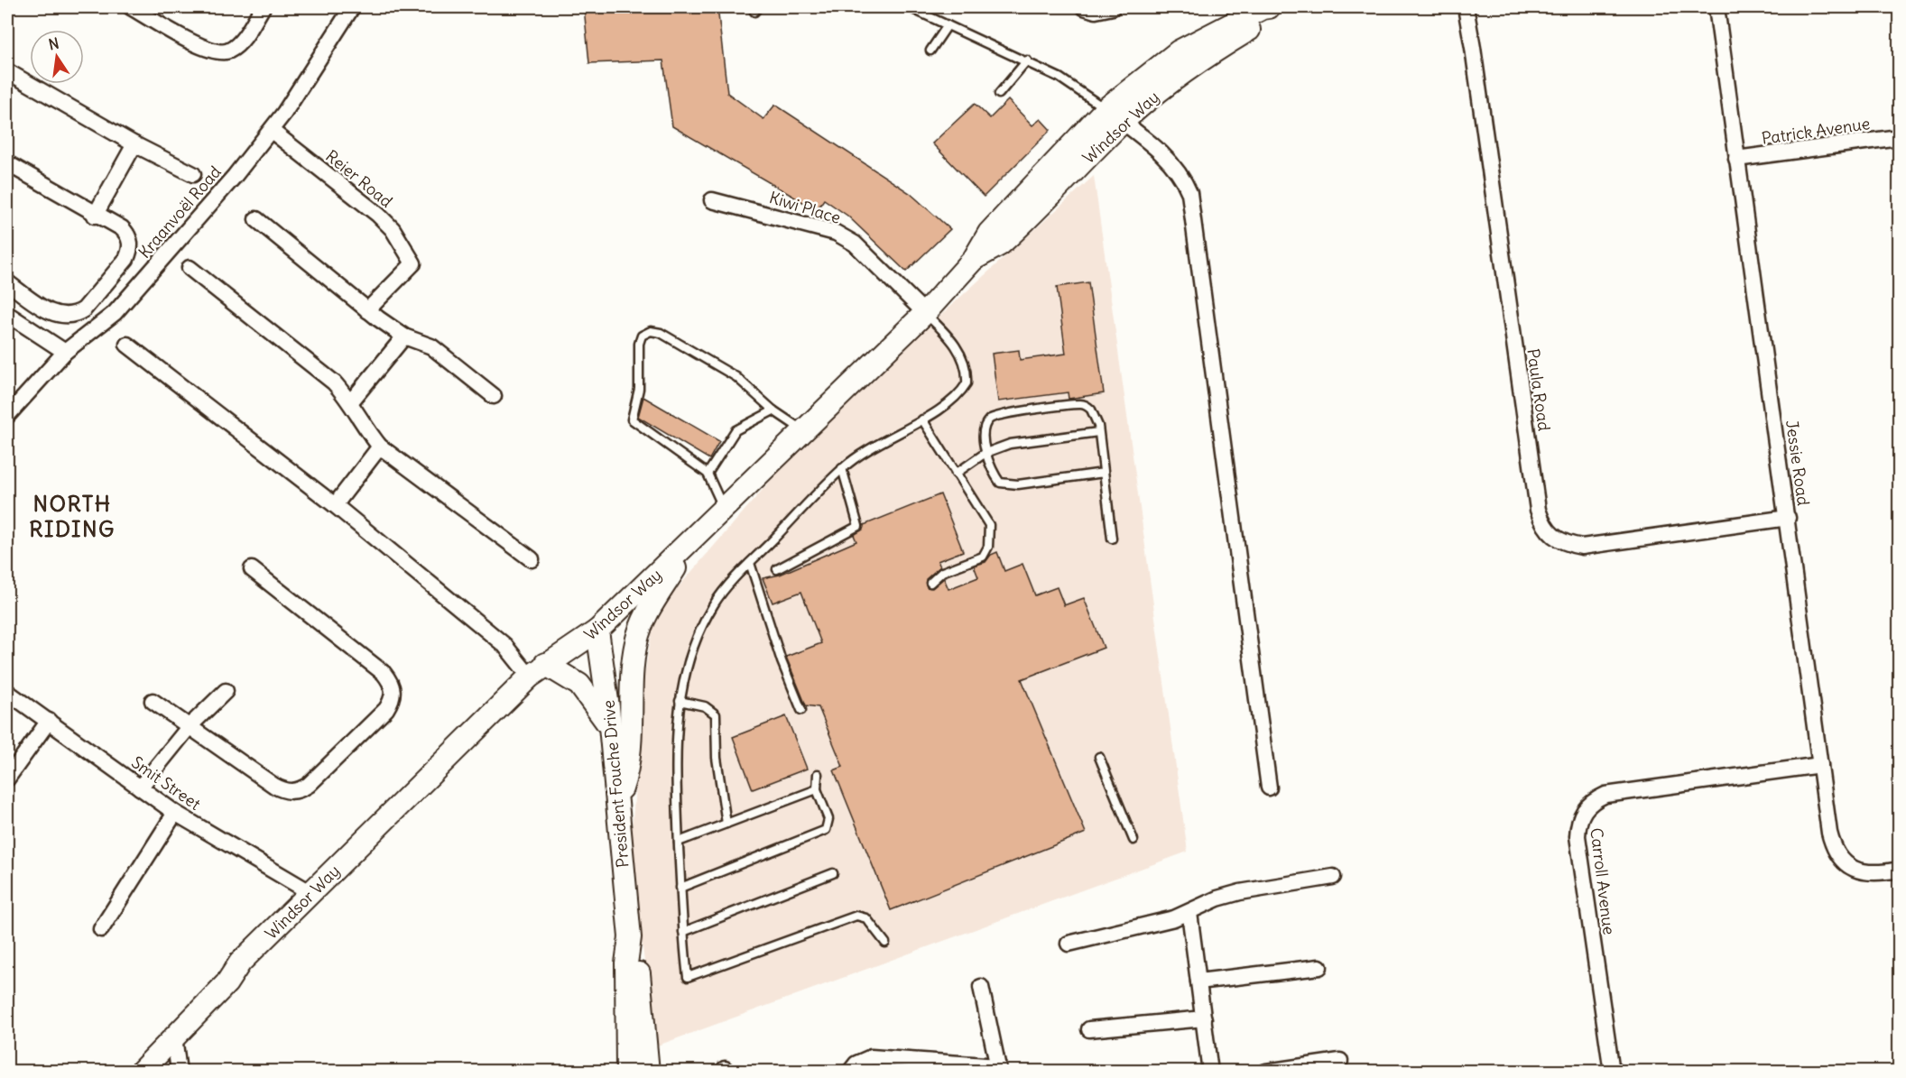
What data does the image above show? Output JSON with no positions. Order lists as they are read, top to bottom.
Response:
{
  "streets": {
    "street": [
      "Windsor Way",
      "Patrick Avenue",
      "Reier Road",
      "Kiwi Place",
      "Kraanvoël Road",
      "Paula Road",
      "Jessie Road",
      "Smit Street",
      "President Fouche Drive",
      "Carroll Avenue"
    ]
  },
  "crossings": [
    ["Windsor Way", "Kiwi Place"],
    ["Windsor Way", "Smit Street"],
    ["Windsor Way", "President Fouche Drive"],
    ["Patrick Avenue", "Jessie Road"],
    ["Reier Road", "Kraanvoël Road"],
    ["Paula Road", "Jessie Road"],
    ["Jessie Road", "Carroll Avenue"]
  ],
  "districts": ["NORTH RIDING"],
  "north": "top"
}
